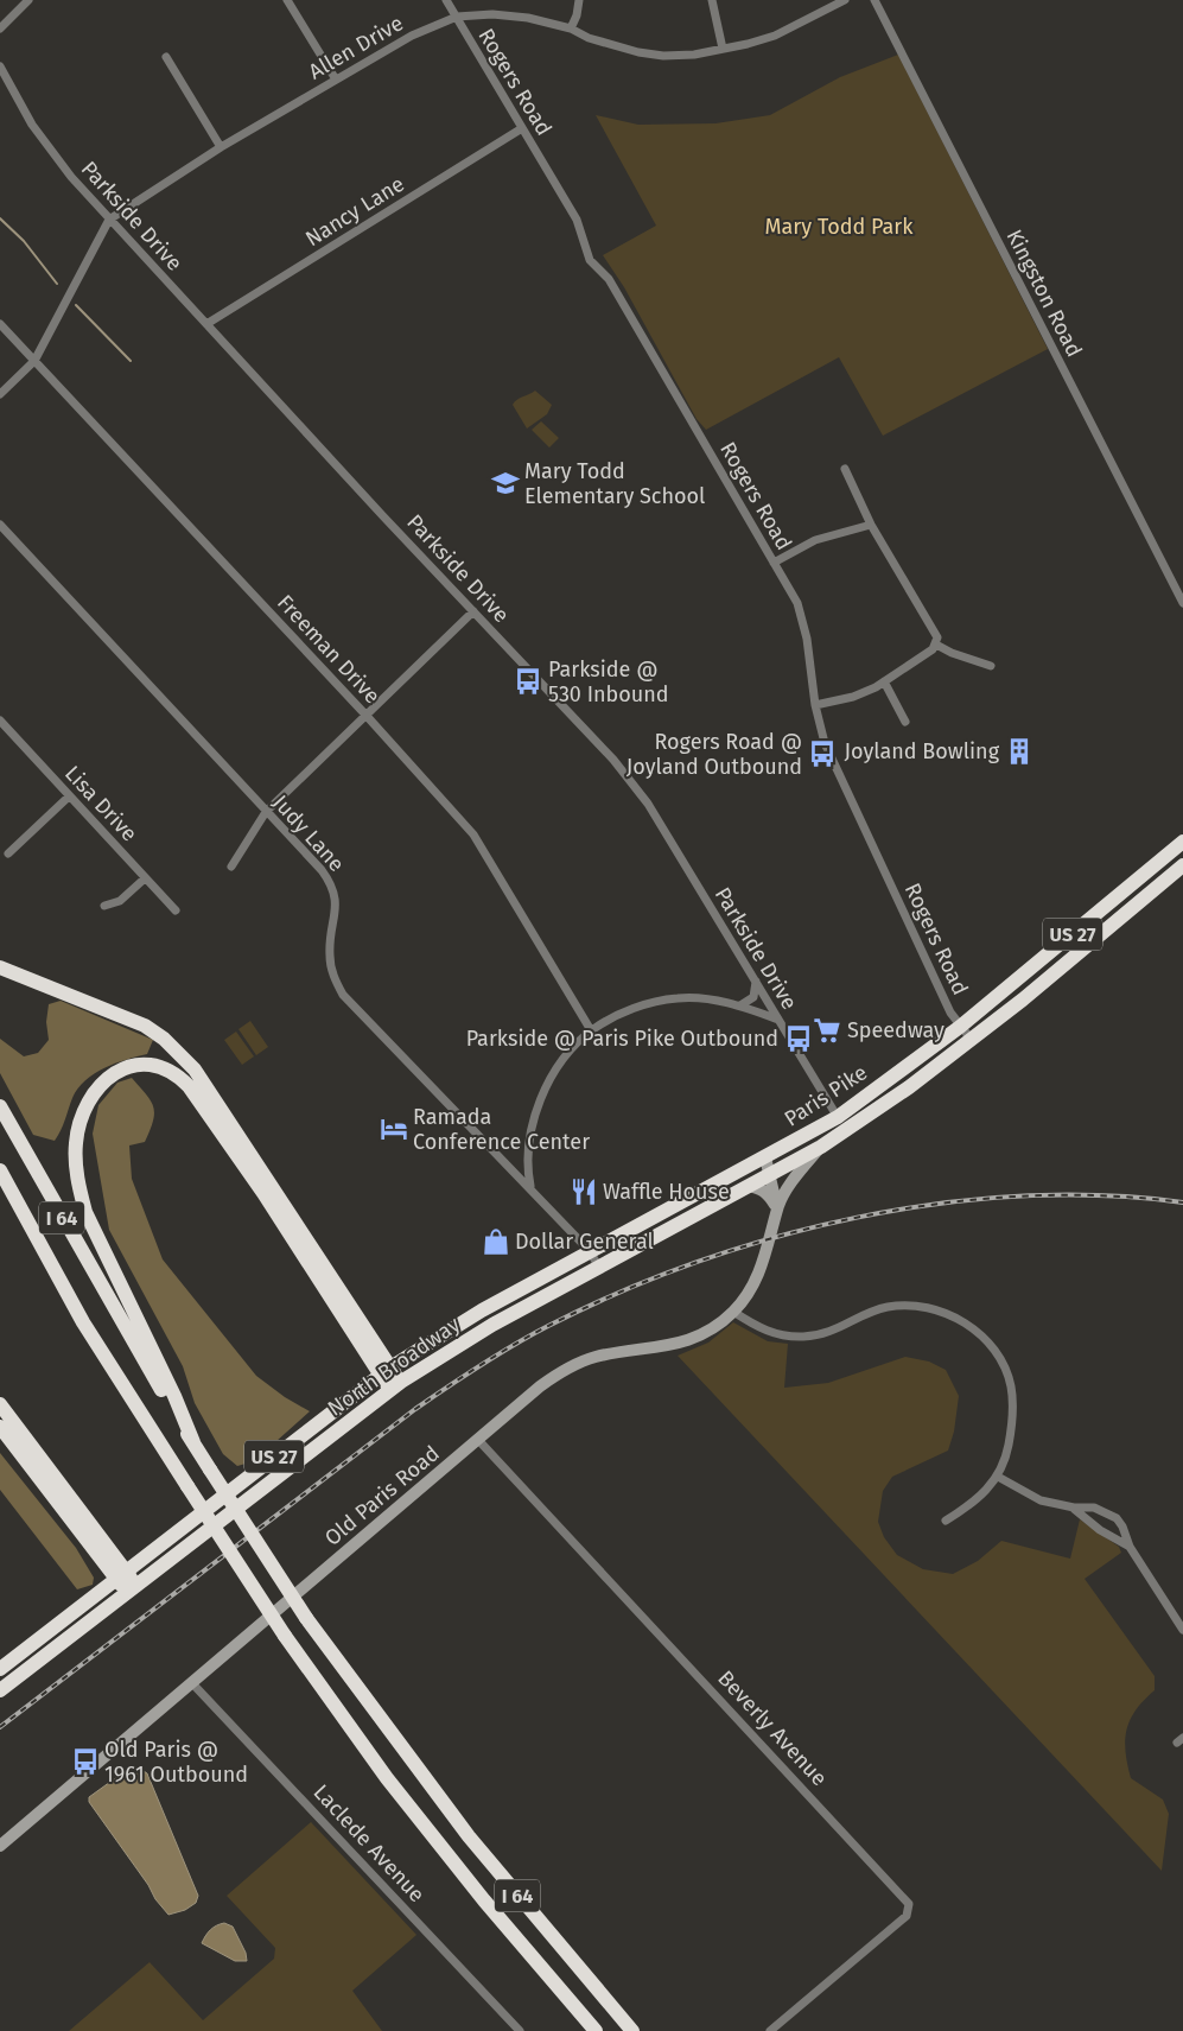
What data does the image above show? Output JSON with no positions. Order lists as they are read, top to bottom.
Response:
{
  "streets": {
    "highway": [
      "US 27",
      "Paris Pike",
      "I 64",
      "North Broadway"
    ],
    "street": [
      "Allen Drive",
      "Rogers Road",
      "Nancy Lane",
      "Parkside Drive",
      "Kingston Road",
      "Freeman Drive",
      "Lisa Drive",
      "Judy Lane",
      "Old Paris Road",
      "Beverly Avenue",
      "Laclede Avenue"
    ]
  },
  "crossings": [
    ["Allen Drive", "Rogers Road"],
    ["Allen Drive", "Parkside Drive"],
    ["Allen Drive", "Freeman Drive"],
    ["Rogers Road", "Nancy Lane"],
    ["Rogers Road", "Paris Pike"],
    ["Nancy Lane", "Parkside Drive"],
    ["Parkside Drive", "Paris Pike"],
    ["Parkside Drive", "North Broadway"],
    ["Judy Lane", "North Broadway"],
    ["Paris Pike", "North Broadway"],
    ["Paris Pike", "Old Paris Road"],
    ["North Broadway", "Old Paris Road"],
    ["Old Paris Road", "Beverly Avenue"],
    ["Old Paris Road", "Laclede Avenue"]
  ],
  "parks": ["Mary Todd Park"],
  "places": {
    "school or university": ["Mary Todd Elementary School"],
    "bus stop": [
      "Parkside @ 530 Inbound",
      "Rogers Road @ Joyland Outbound",
      "Parkside @ Paris Pike Outbound",
      "Old Paris @ 1961 Outbound"
    ],
    "building": ["Joyland Bowling"],
    "supermarket": ["Speedway"],
    "hotel": ["Ramada Conference Center"],
    "restaurant": ["Waffle House"],
    "shop": ["Dollar General"]
  }
}
